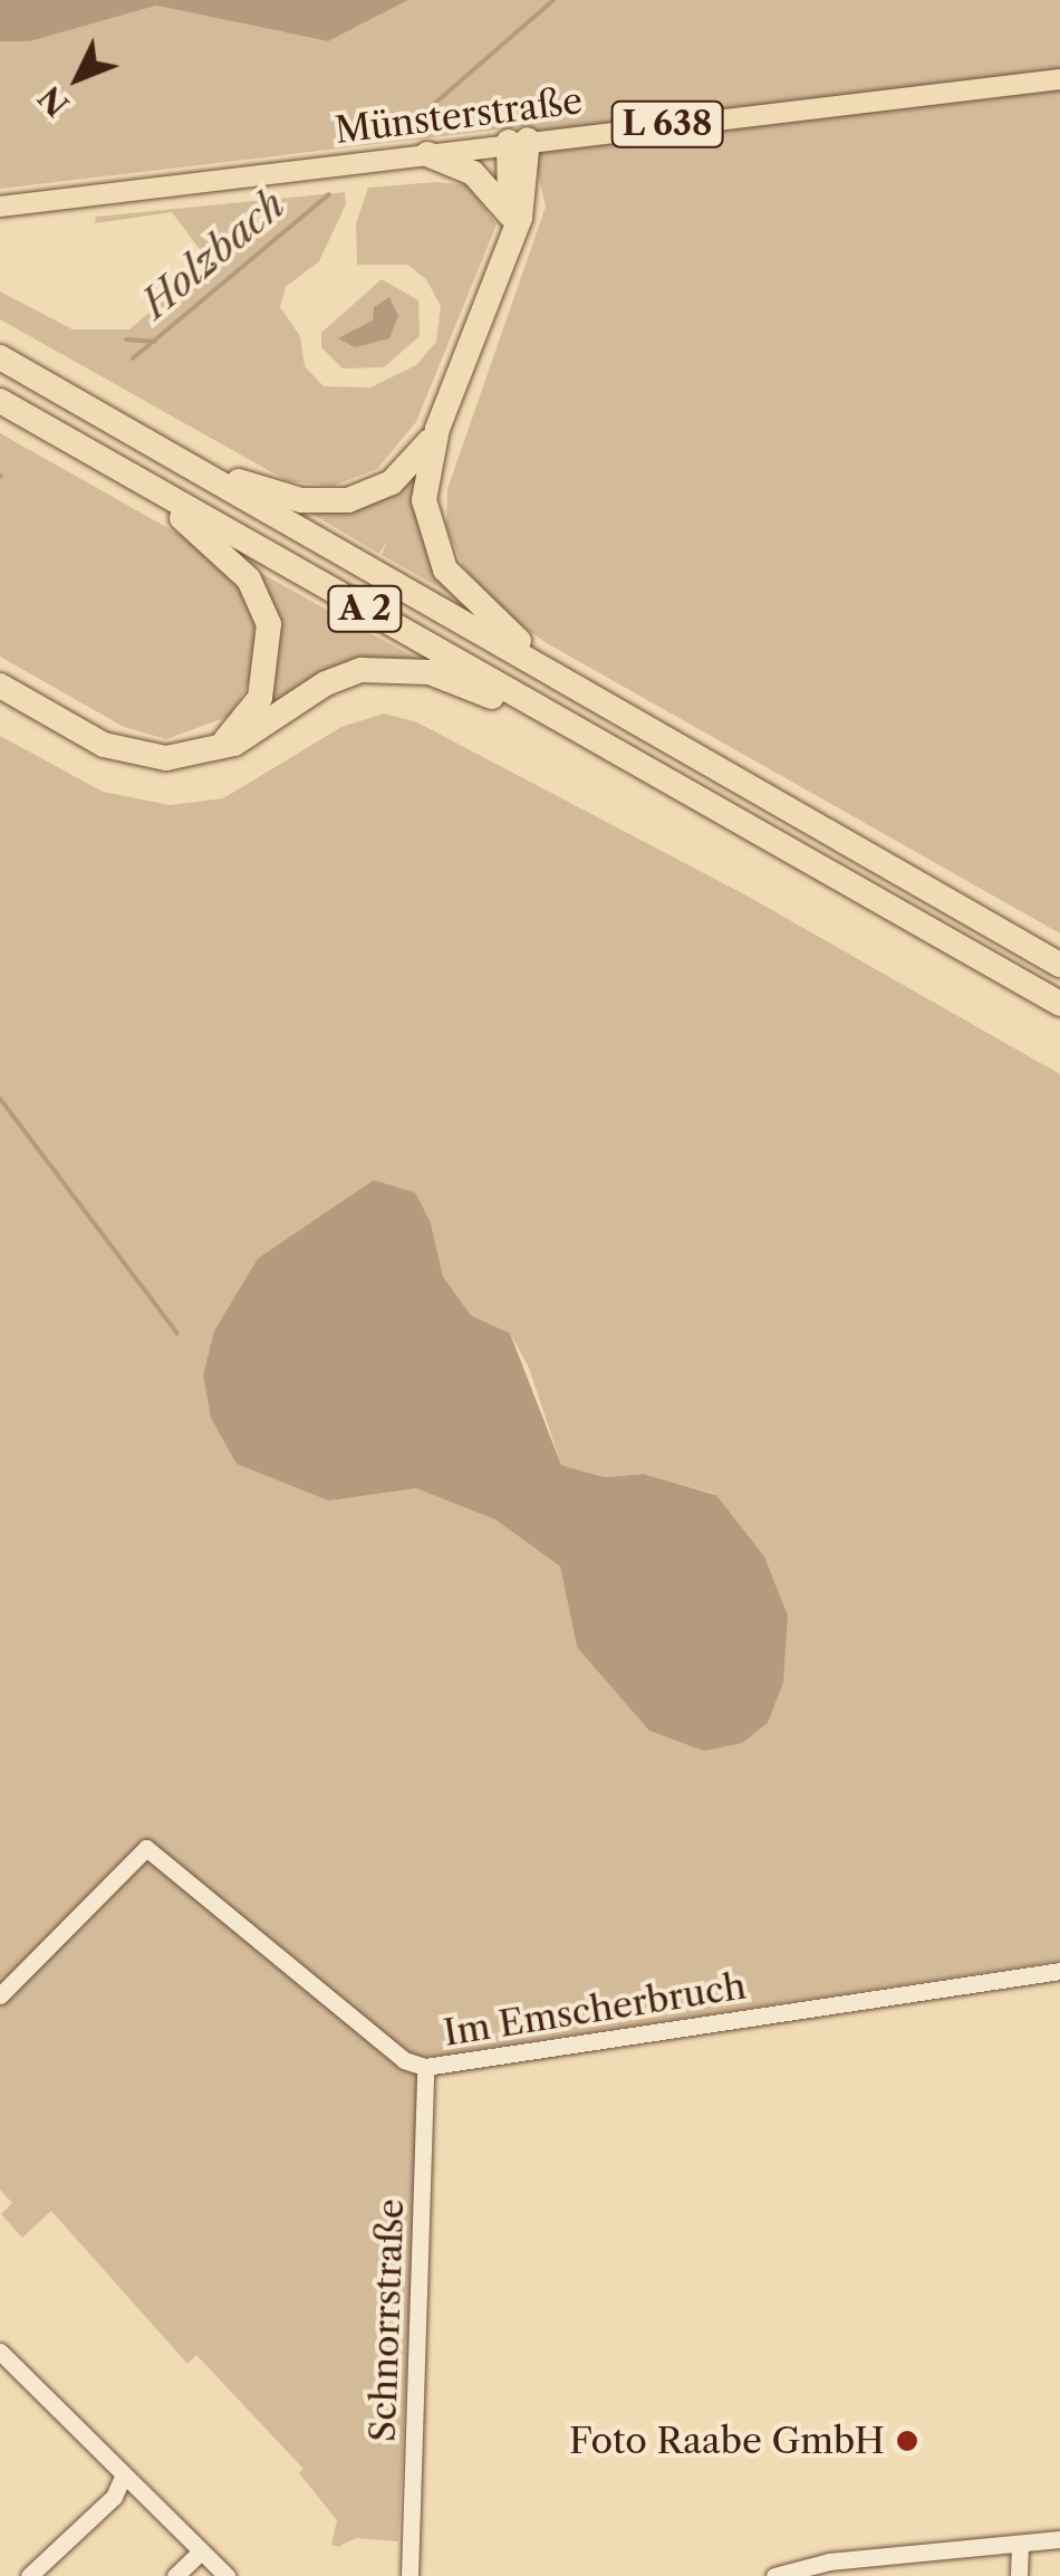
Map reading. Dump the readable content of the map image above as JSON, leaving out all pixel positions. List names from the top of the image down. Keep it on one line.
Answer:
{"streets":{"highway":["A 2"],"main road":["Münsterstraße","L 638"],"street":["Im Emscherbruch","Schnorrstraße"]},"crossings":[["Im Emscherbruch","Schnorrstraße"]],"water":["Holzbach"],"places":["Foto Raabe GmbH"],"north":"bottom left"}
